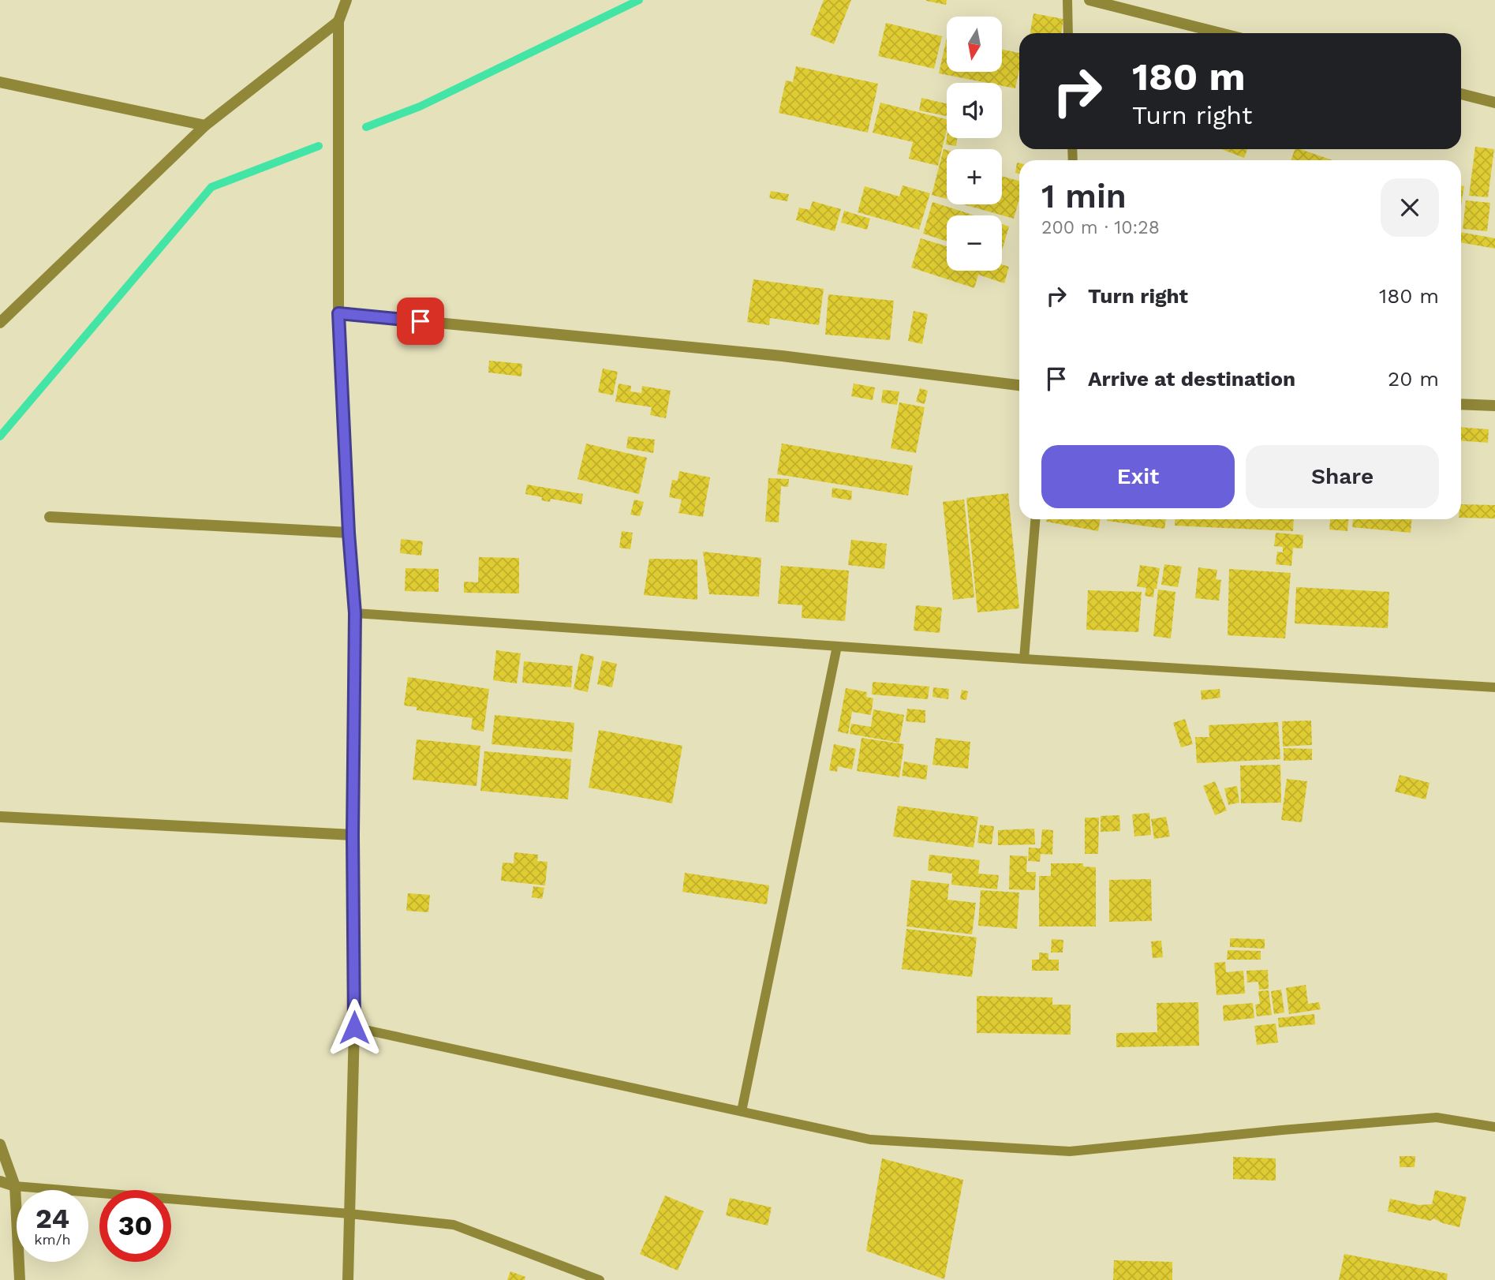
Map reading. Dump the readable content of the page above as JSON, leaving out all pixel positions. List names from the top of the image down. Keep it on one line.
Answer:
{"north":"bottom","page":{"map_buttons":["+","−"],"turn":["180 m","Turn right"],"heading":["1 min","200 m · 10:28"],"list":[{"name":"Turn right","value":"180 m"},{"name":"Arrive at destination","value":"20 m"}],"buttons":["Exit","Share"],"speed":"24 km/h","limit":"30"}}
